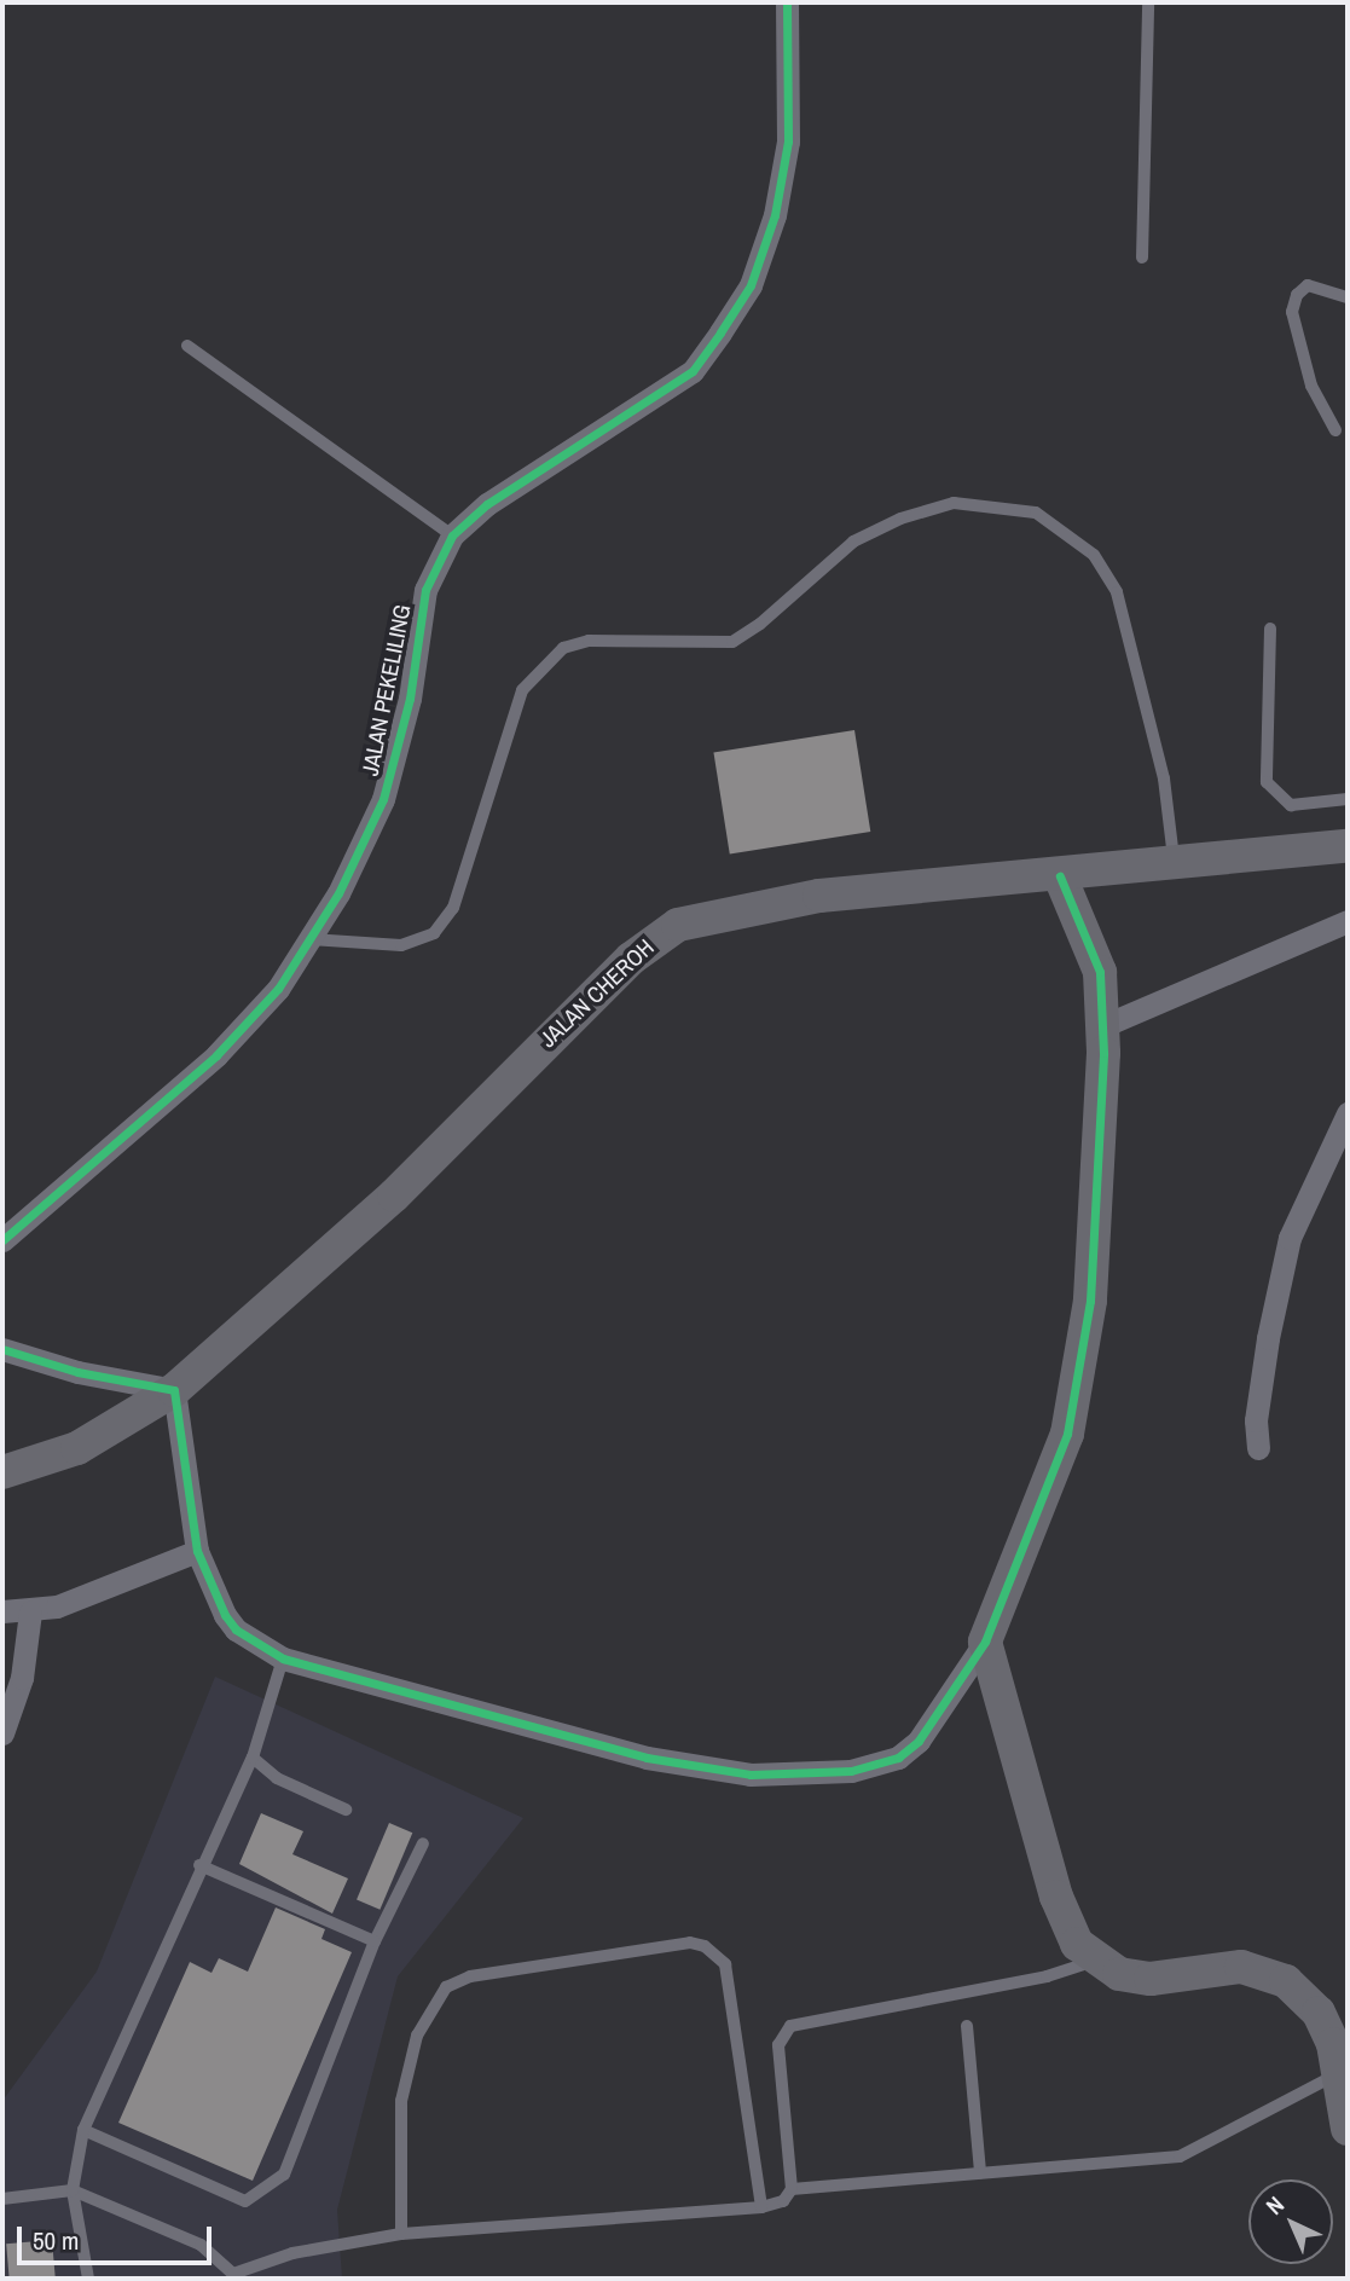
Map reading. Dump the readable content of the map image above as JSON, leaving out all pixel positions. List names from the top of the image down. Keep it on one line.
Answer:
{"streets":{"main road":["JALAN CHEROH"],"street":["JALAN PEKELILING"]},"scale_bar":"50 m","north":"top left"}
